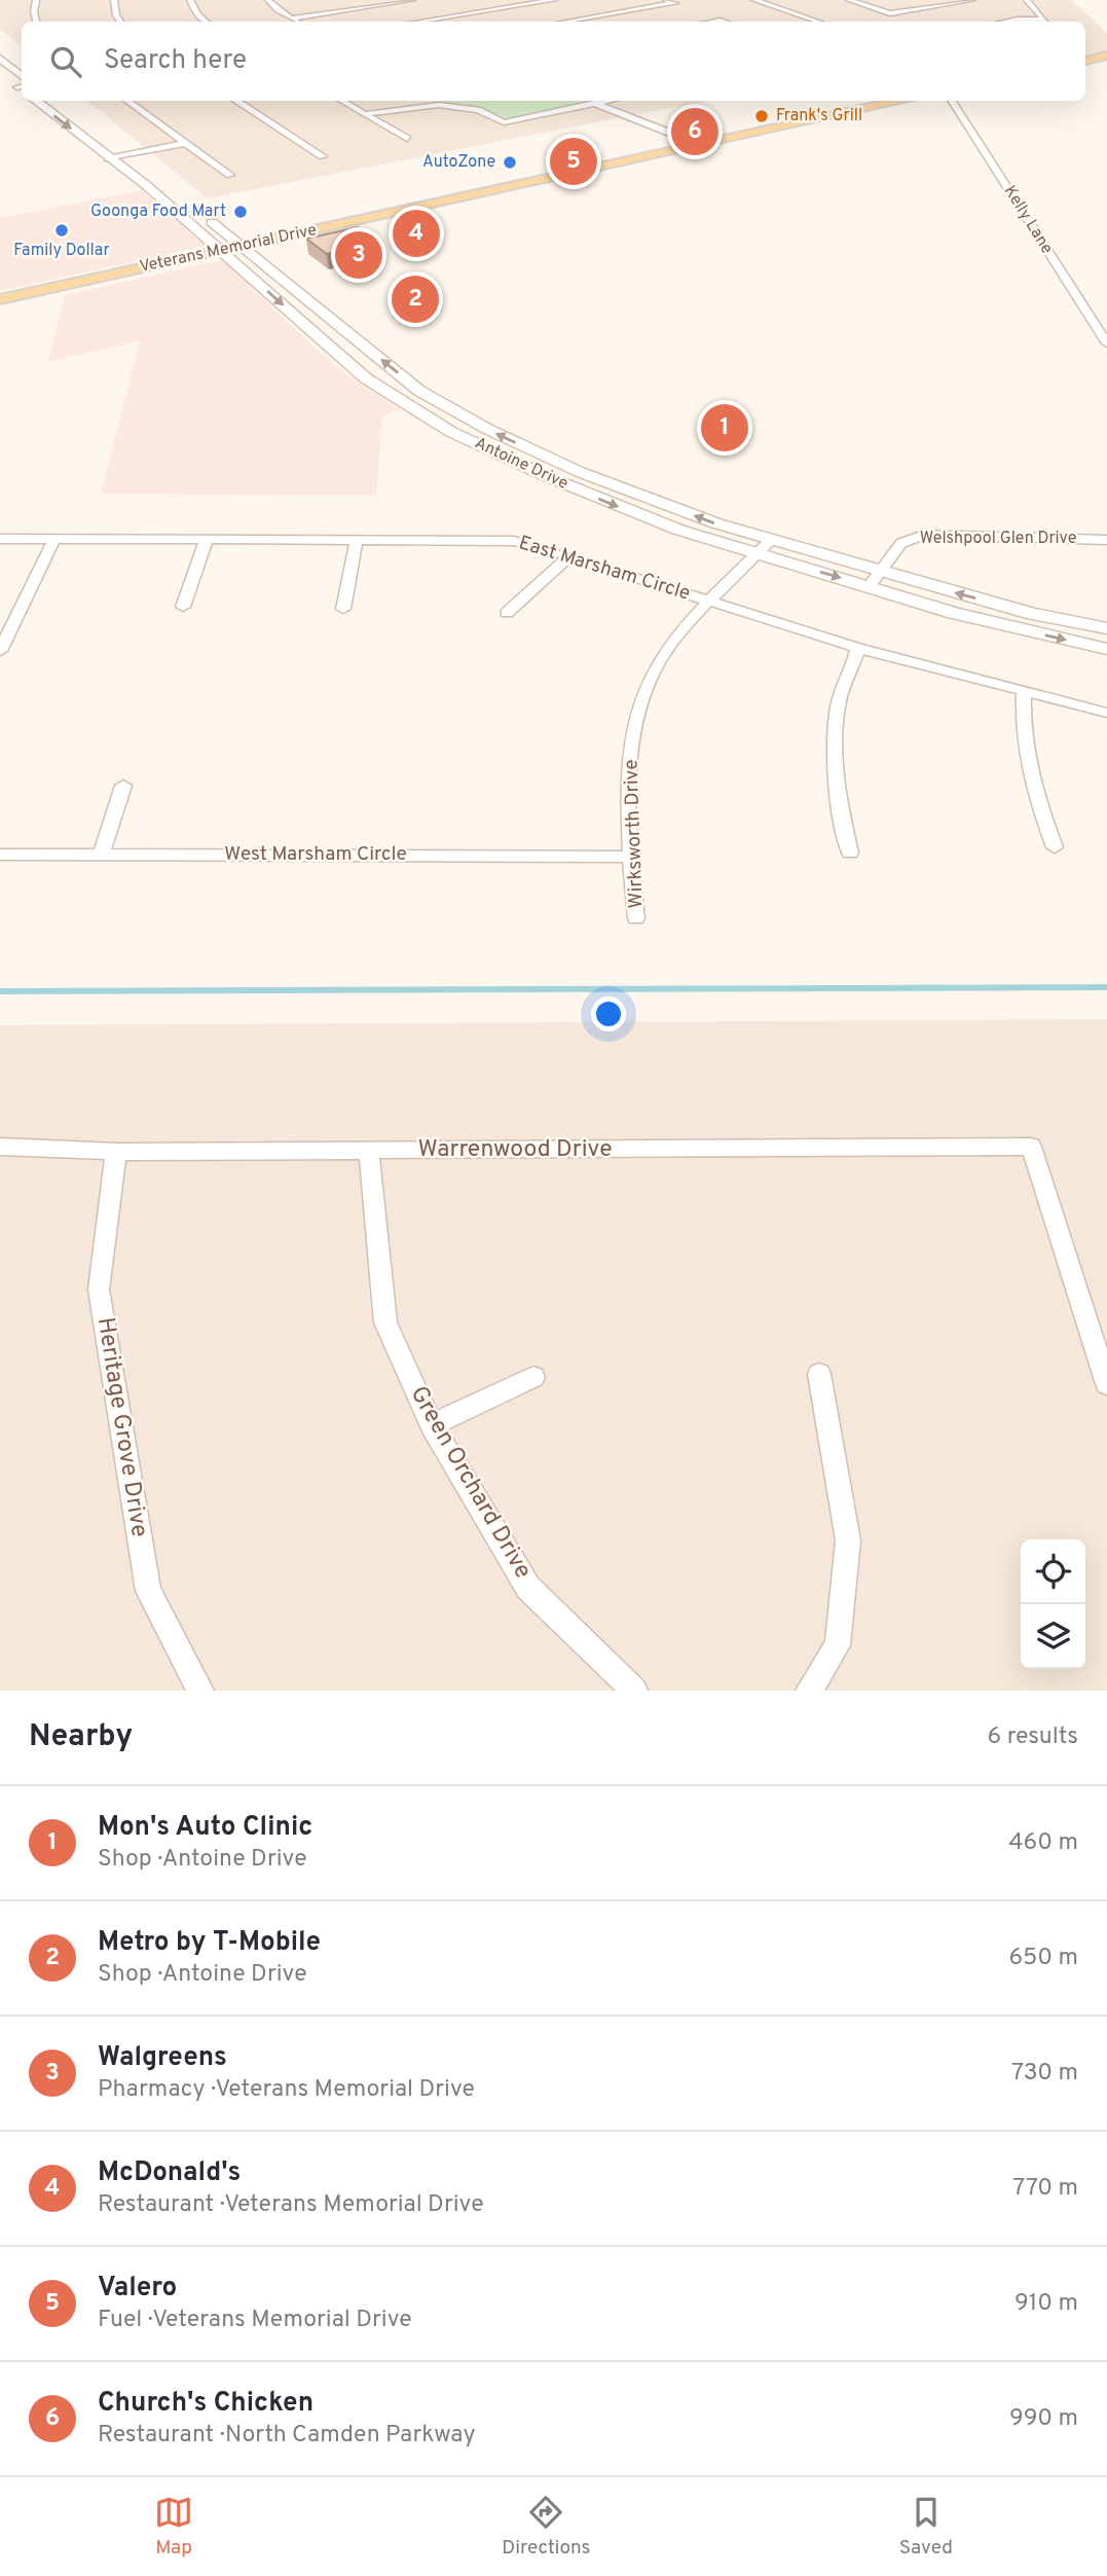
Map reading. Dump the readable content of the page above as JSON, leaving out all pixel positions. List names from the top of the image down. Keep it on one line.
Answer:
{"streets":{"main road":["Veterans Memorial Drive","Antoine Drive"],"street":["Kelly Lane","Welshpool Glen Drive","East Marsham Circle","Wirksworth Drive","West Marsham Circle","Warrenwood Drive","Heritage Grove Drive","Green Orchard Drive"]},"crossings":[["Veterans Memorial Drive","Antoine Drive"],["Antoine Drive","Welshpool Glen Drive"],["Antoine Drive","Wirksworth Drive"],["East Marsham Circle","Wirksworth Drive"],["Wirksworth Drive","West Marsham Circle"],["Warrenwood Drive","Heritage Grove Drive"],["Warrenwood Drive","Green Orchard Drive"]],"places":["Frank's Grill","AutoZone","Goonga Food Mart","Family Dollar"],"page":{"search":"Search here","pins":["6","5","4","3","2","1"],"heading":["Nearby","6 results"],"list":[{"mark":"1","name":"Mon's Auto Clinic","note":"Shop · Antoine Drive","value":"460 m"},{"mark":"2","name":"Metro by T-Mobile","note":"Shop · Antoine Drive","value":"650 m"},{"mark":"3","name":"Walgreens","note":"Pharmacy · Veterans Memorial Drive","value":"730 m"},{"mark":"4","name":"McDonald's","note":"Restaurant · Veterans Memorial Drive","value":"770 m"},{"mark":"5","name":"Valero","note":"Fuel · Veterans Memorial Drive","value":"910 m"},{"mark":"6","name":"Church's Chicken","note":"Restaurant · North Camden Parkway","value":"990 m"}],"nav":["Map","Directions","Saved"]}}
